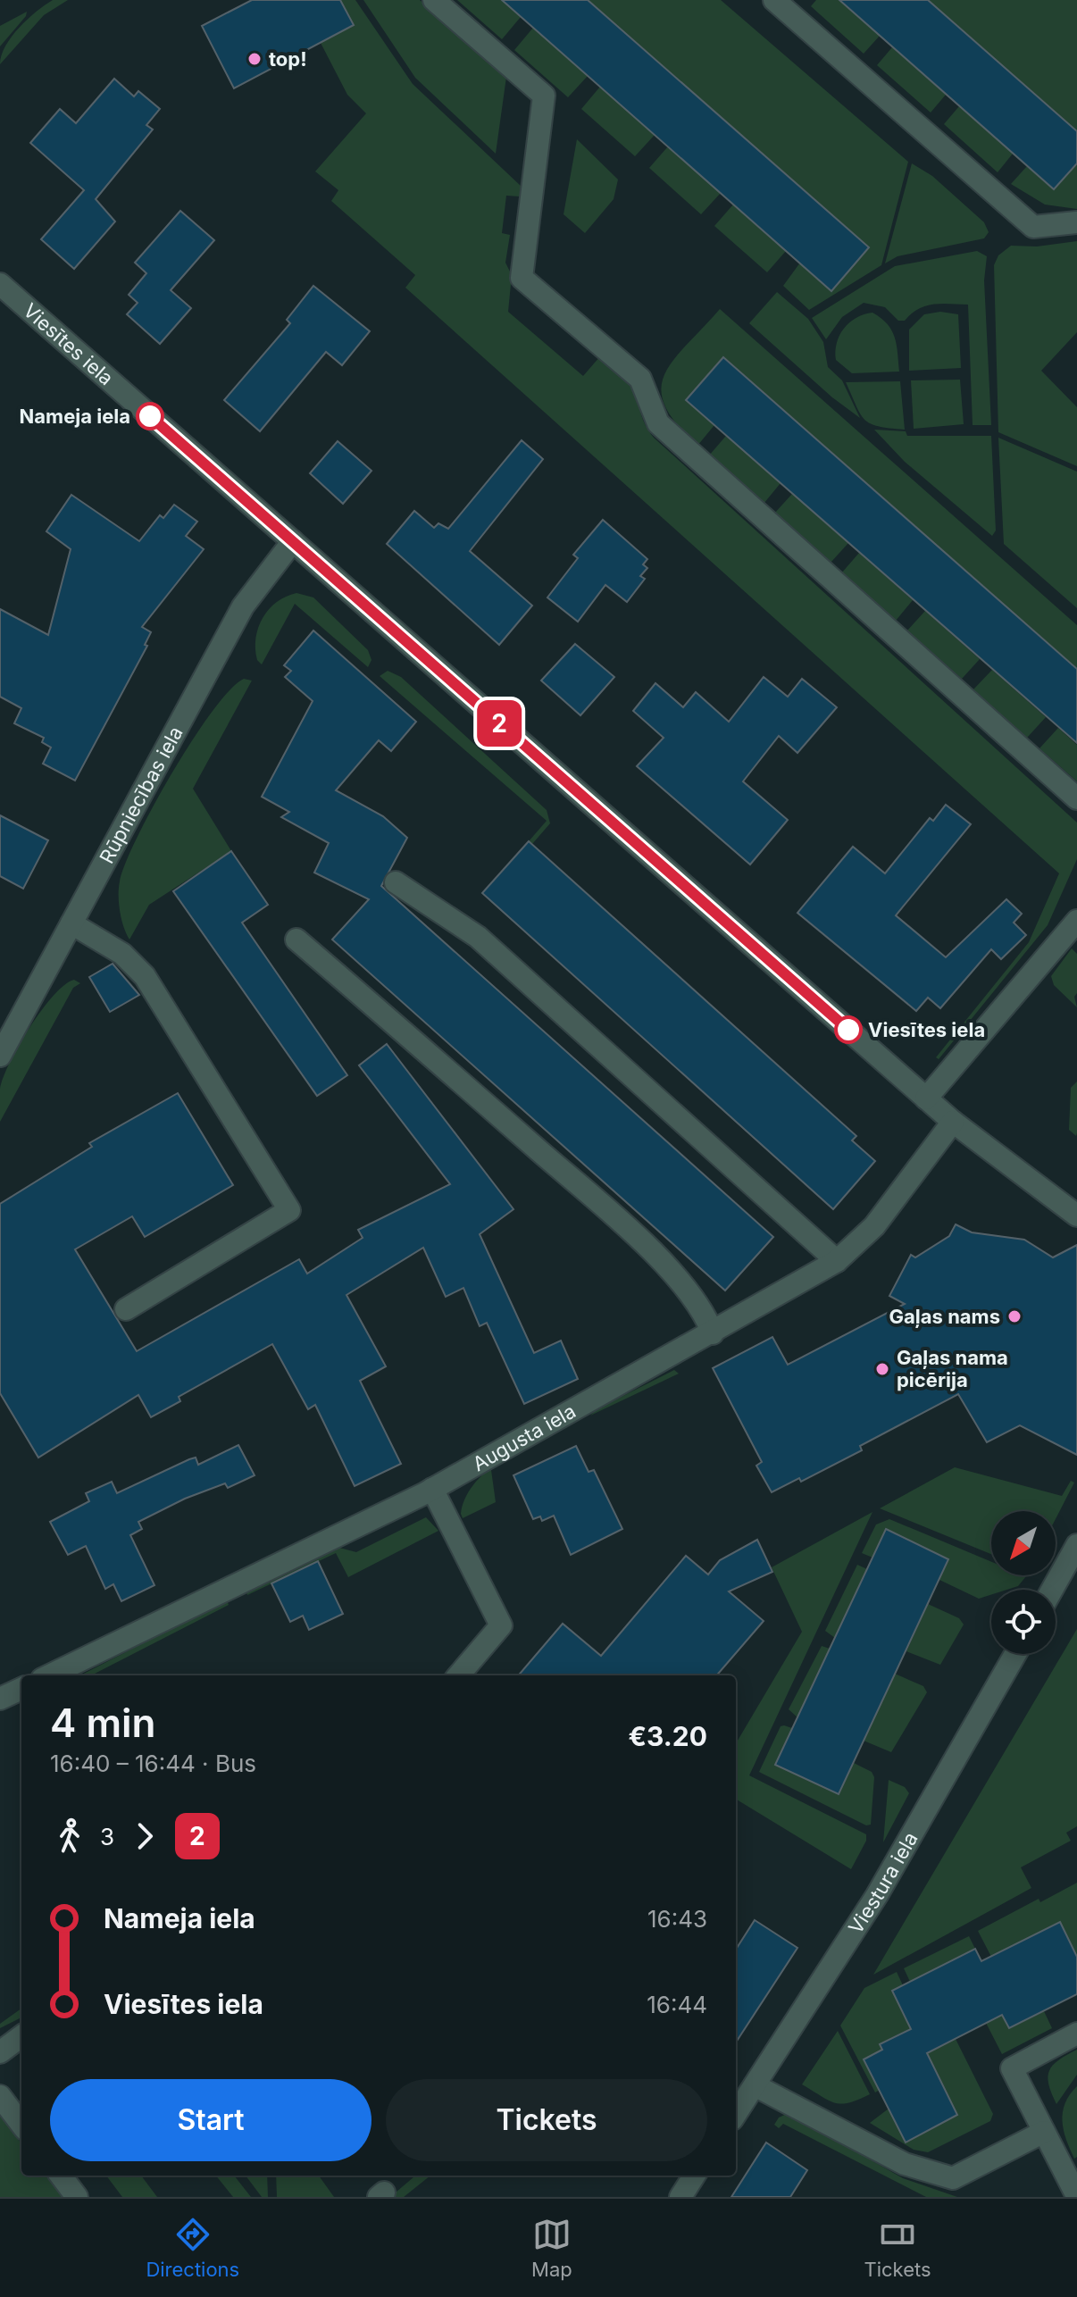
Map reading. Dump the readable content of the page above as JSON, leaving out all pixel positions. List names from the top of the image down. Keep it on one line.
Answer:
{"streets":{"street":["Viesītes iela","Rūpniecības iela","Augusta iela","Viestura iela"]},"crossings":[["Viesītes iela","Rūpniecības iela"],["Viesītes iela","Augusta iela"]],"places":["top!","Nameja iela","Viesītes iela","Gaļas nams","Gaļas nama picērija"],"lines":["bus line 2"],"north":"bottom left","page":{"on_map":"2","heading":["4 min","16:40 – 16:44 · Bus","€3.20"],"legs":["3","2"],"list":[{"name":"Nameja iela","value":"16:43"},{"name":"Viesītes iela","value":"16:44"}],"buttons":["Start","Tickets"],"tabs":["Directions","Map","Tickets"]}}
